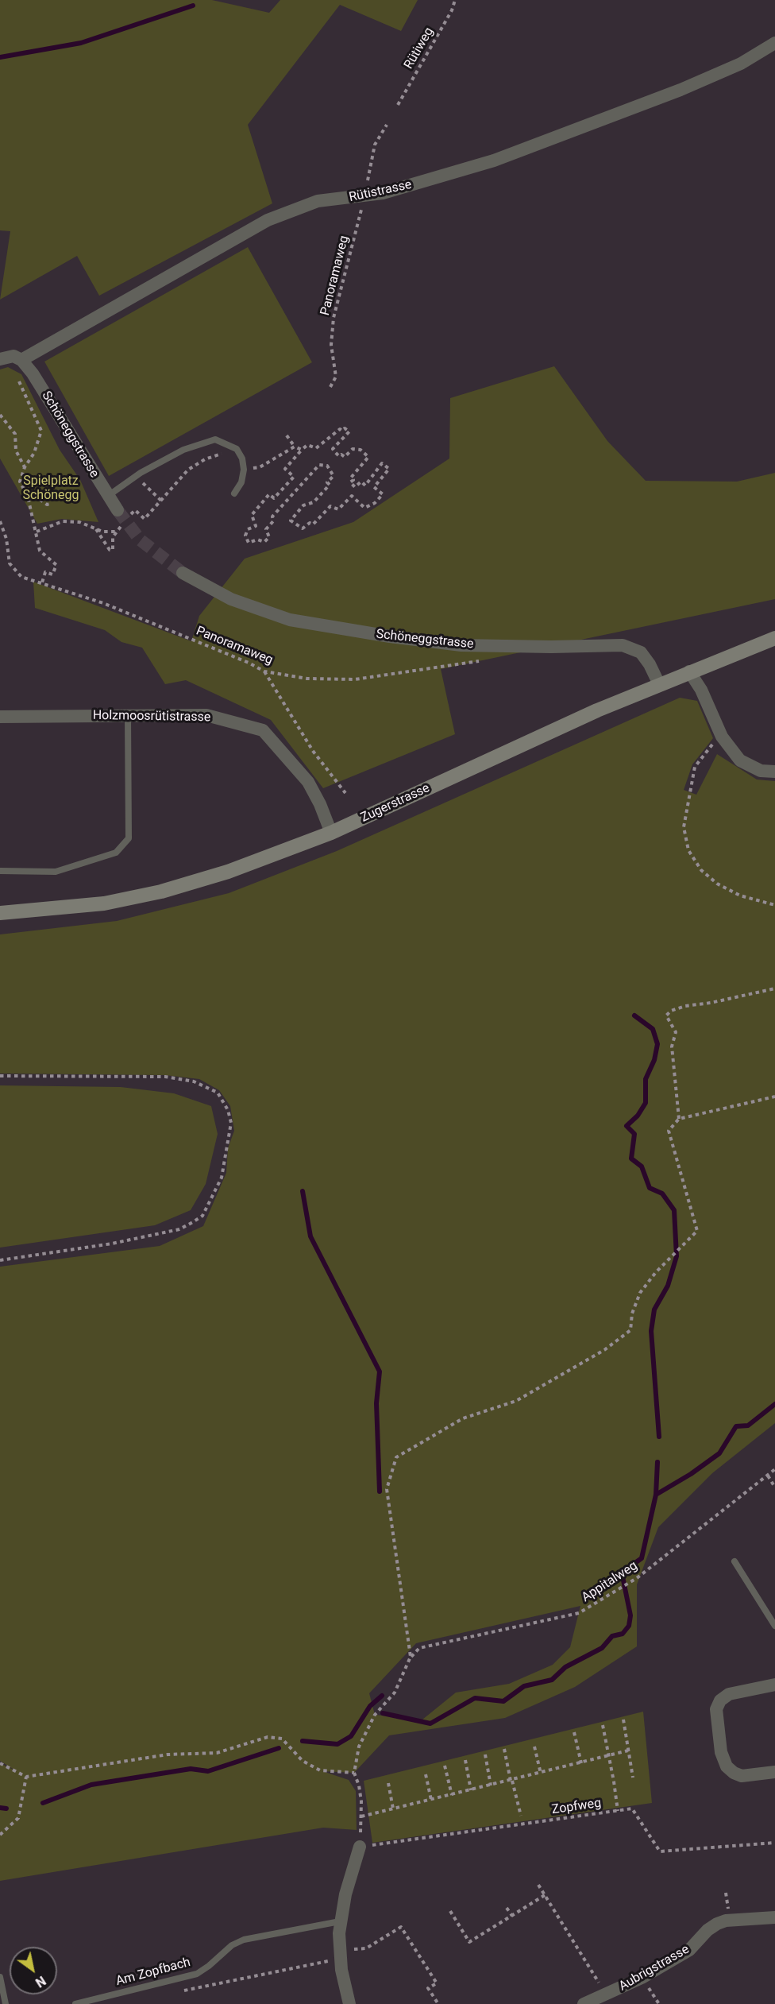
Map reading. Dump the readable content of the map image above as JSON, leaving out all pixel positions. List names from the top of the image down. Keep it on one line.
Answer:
{"streets":{"main road":["Zugerstrasse"],"street":["Rütistrasse","Schöneggstrasse","Holzmoosrütistrasse","Aubrigstrasse"],"lane":["Am Zopfbach"],"path":["Rütiweg","Panoramaweg","Appitalweg","Zopfweg"]},"crossings":[["Rütistrasse","Panoramaweg"],["Rütistrasse","Schöneggstrasse"],["Schöneggstrasse","Zugerstrasse"],["Holzmoosrütistrasse","Zugerstrasse"]],"parks":["Spielplatz Schönegg"],"north":"bottom right"}
